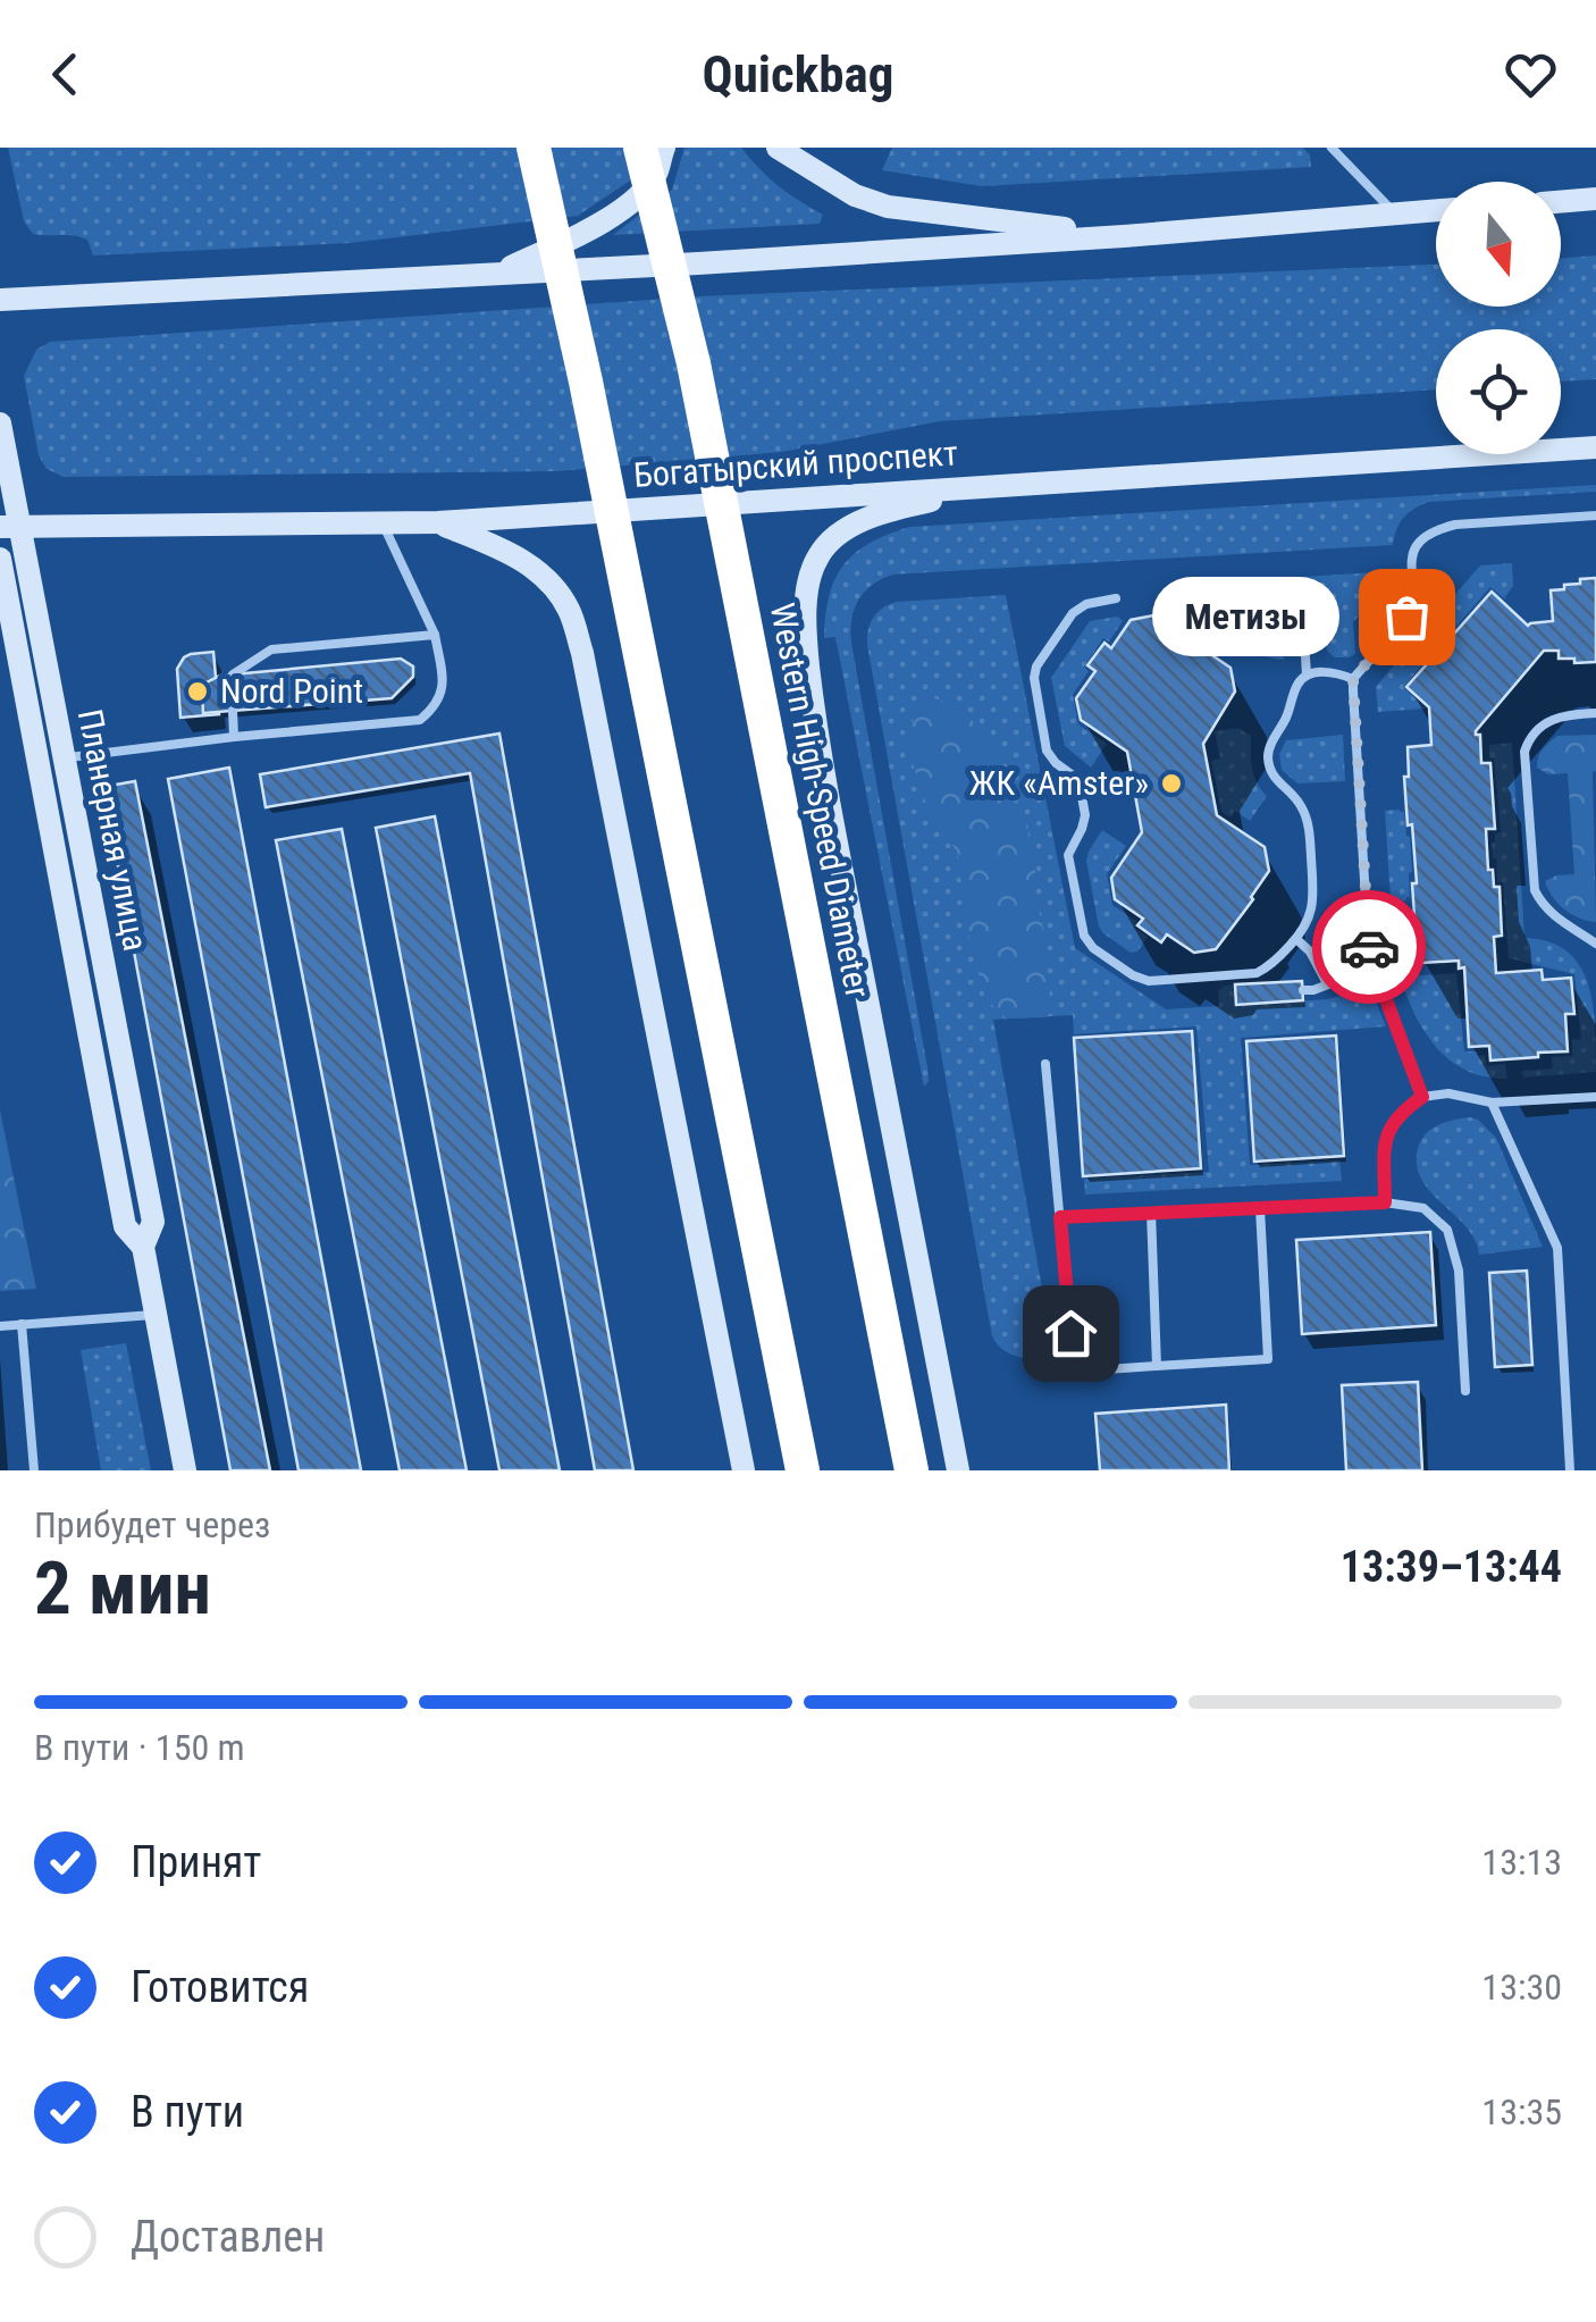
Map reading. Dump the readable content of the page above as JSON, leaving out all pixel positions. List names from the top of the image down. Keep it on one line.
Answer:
{"streets":{"highway":["Western High-Speed Diameter"],"main road":["Богатырский проспект","Планерная улица"]},"crossings":[["Богатырский проспект","Планерная улица"]],"places":["Метизы","Nord Point","ЖК «Amster»"],"north":"bottom","page":{"header":"Quickbag","bubble":"Метизы","heading":["2 мин","Прибудет через","13:39–13:44"],"bar":"В пути · 150 m","list":[["Принят","13:13"],["Готовится","13:30"],["В пути","13:35"],"Доставлен"]}}
